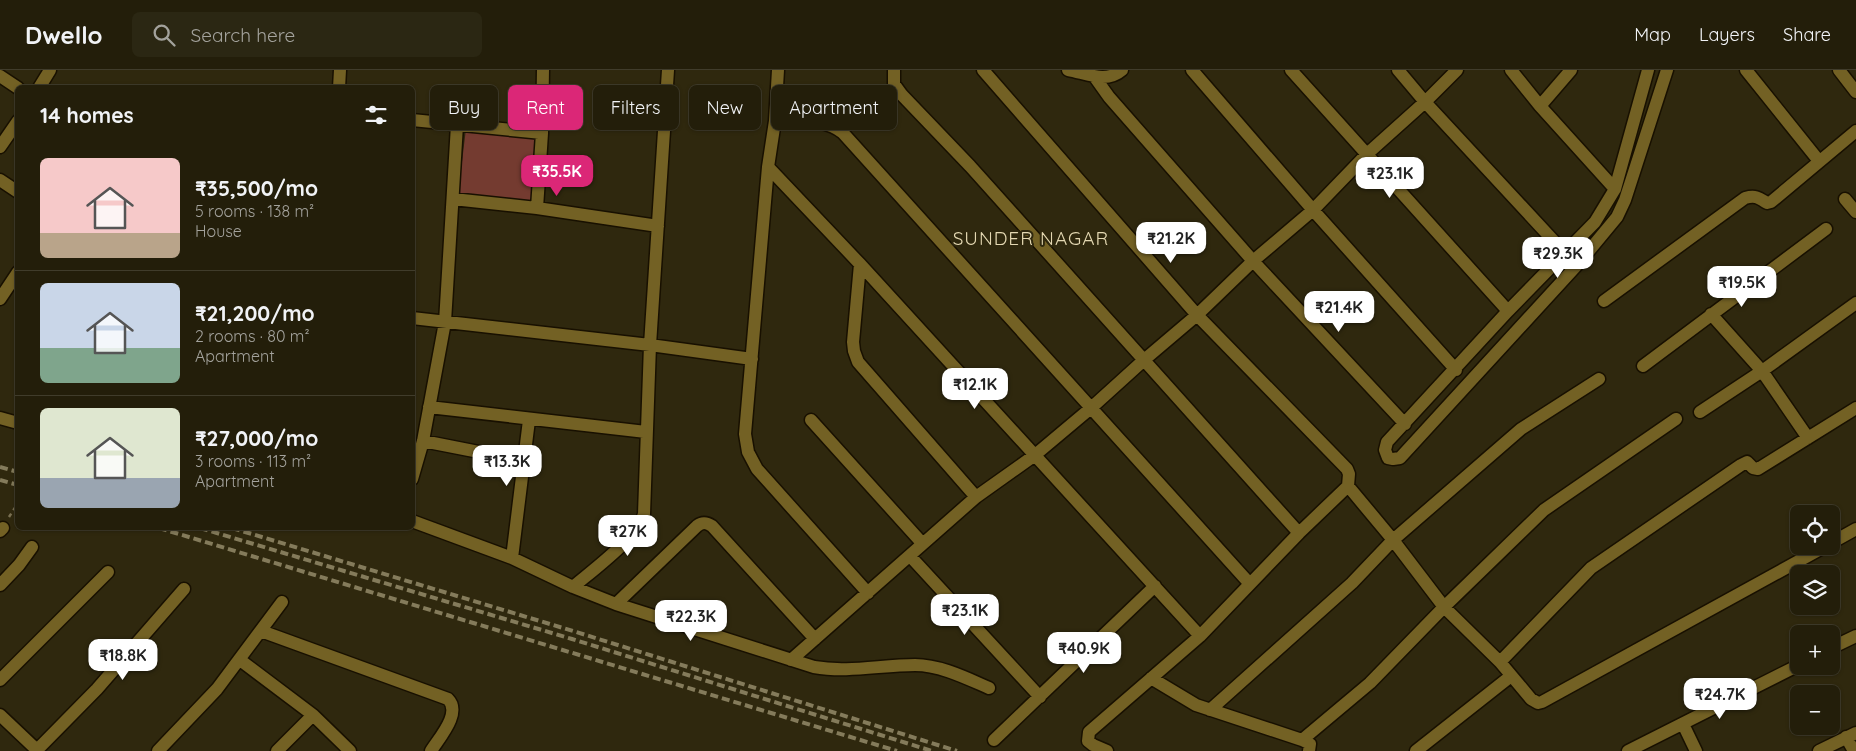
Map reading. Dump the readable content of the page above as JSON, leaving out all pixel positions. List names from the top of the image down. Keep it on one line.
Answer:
{"districts":["SUNDER NAGAR"],"page":{"header":"Dwello","search":"Search here","nav":["Map","Layers","Share"],"chip":["Buy","Rent","Filters","New","Apartment"],"heading":"14 homes","list":[{"name":"₹35,500/mo","note":"5 rooms · 138 m² · House"},{"name":"₹21,200/mo","note":"2 rooms · 80 m² · Apartment"},{"name":"₹27,000/mo","note":"3 rooms · 113 m² · Apartment"}],"price":["₹35.5K","₹23.1K","₹21.2K","₹29.3K","₹19.5K","₹21.4K","₹12.1K","₹13.3K","₹27K","₹23.1K","₹22.3K","₹40.9K","₹18.8K","₹24.7K"],"map_buttons":["+","−"]}}
